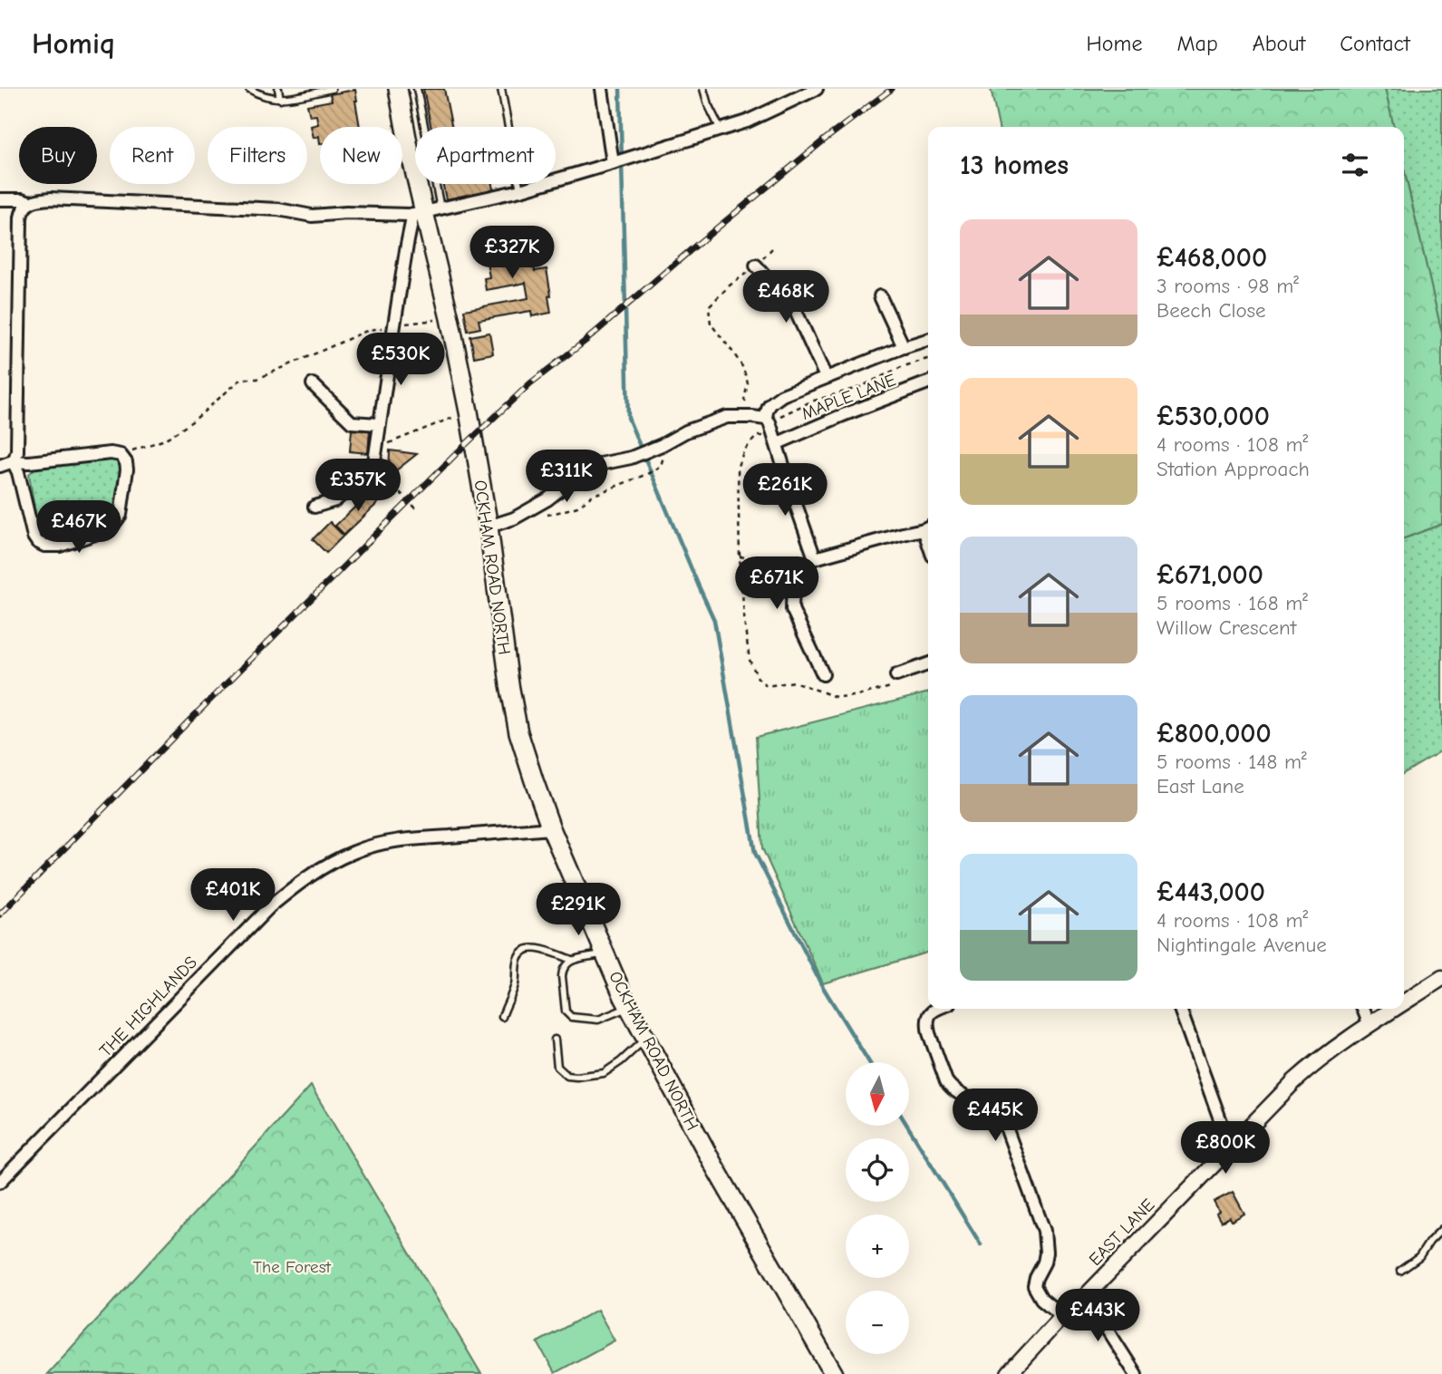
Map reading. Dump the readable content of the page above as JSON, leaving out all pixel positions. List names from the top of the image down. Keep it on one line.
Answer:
{"streets":{"main road":["OCKHAM ROAD NORTH"],"street":["MAPLE LANE","THE HIGHLANDS","EAST LANE"]},"crossings":[["OCKHAM ROAD NORTH","THE HIGHLANDS"]],"parks":["The Forest"],"north":"bottom","page":{"header":"Homiq","nav":["Home","Map","About","Contact"],"chip":["Buy","Rent","Filters","New","Apartment"],"heading":"13 homes","list":[{"name":"£468,000","note":"3 rooms · 98 m² · Beech Close"},{"name":"£530,000","note":"4 rooms · 108 m² · Station Approach"},{"name":"£671,000","note":"5 rooms · 168 m² · Willow Crescent"},{"name":"£800,000","note":"5 rooms · 148 m² · East Lane"},{"name":"£443,000","note":"4 rooms · 108 m² · Nightingale Avenue"}],"price":["£327K","£468K","£530K","£311K","£357K","£261K","£467K","£671K","£401K","£291K","£445K","£800K","£443K"],"map_buttons":["+","−"]}}
